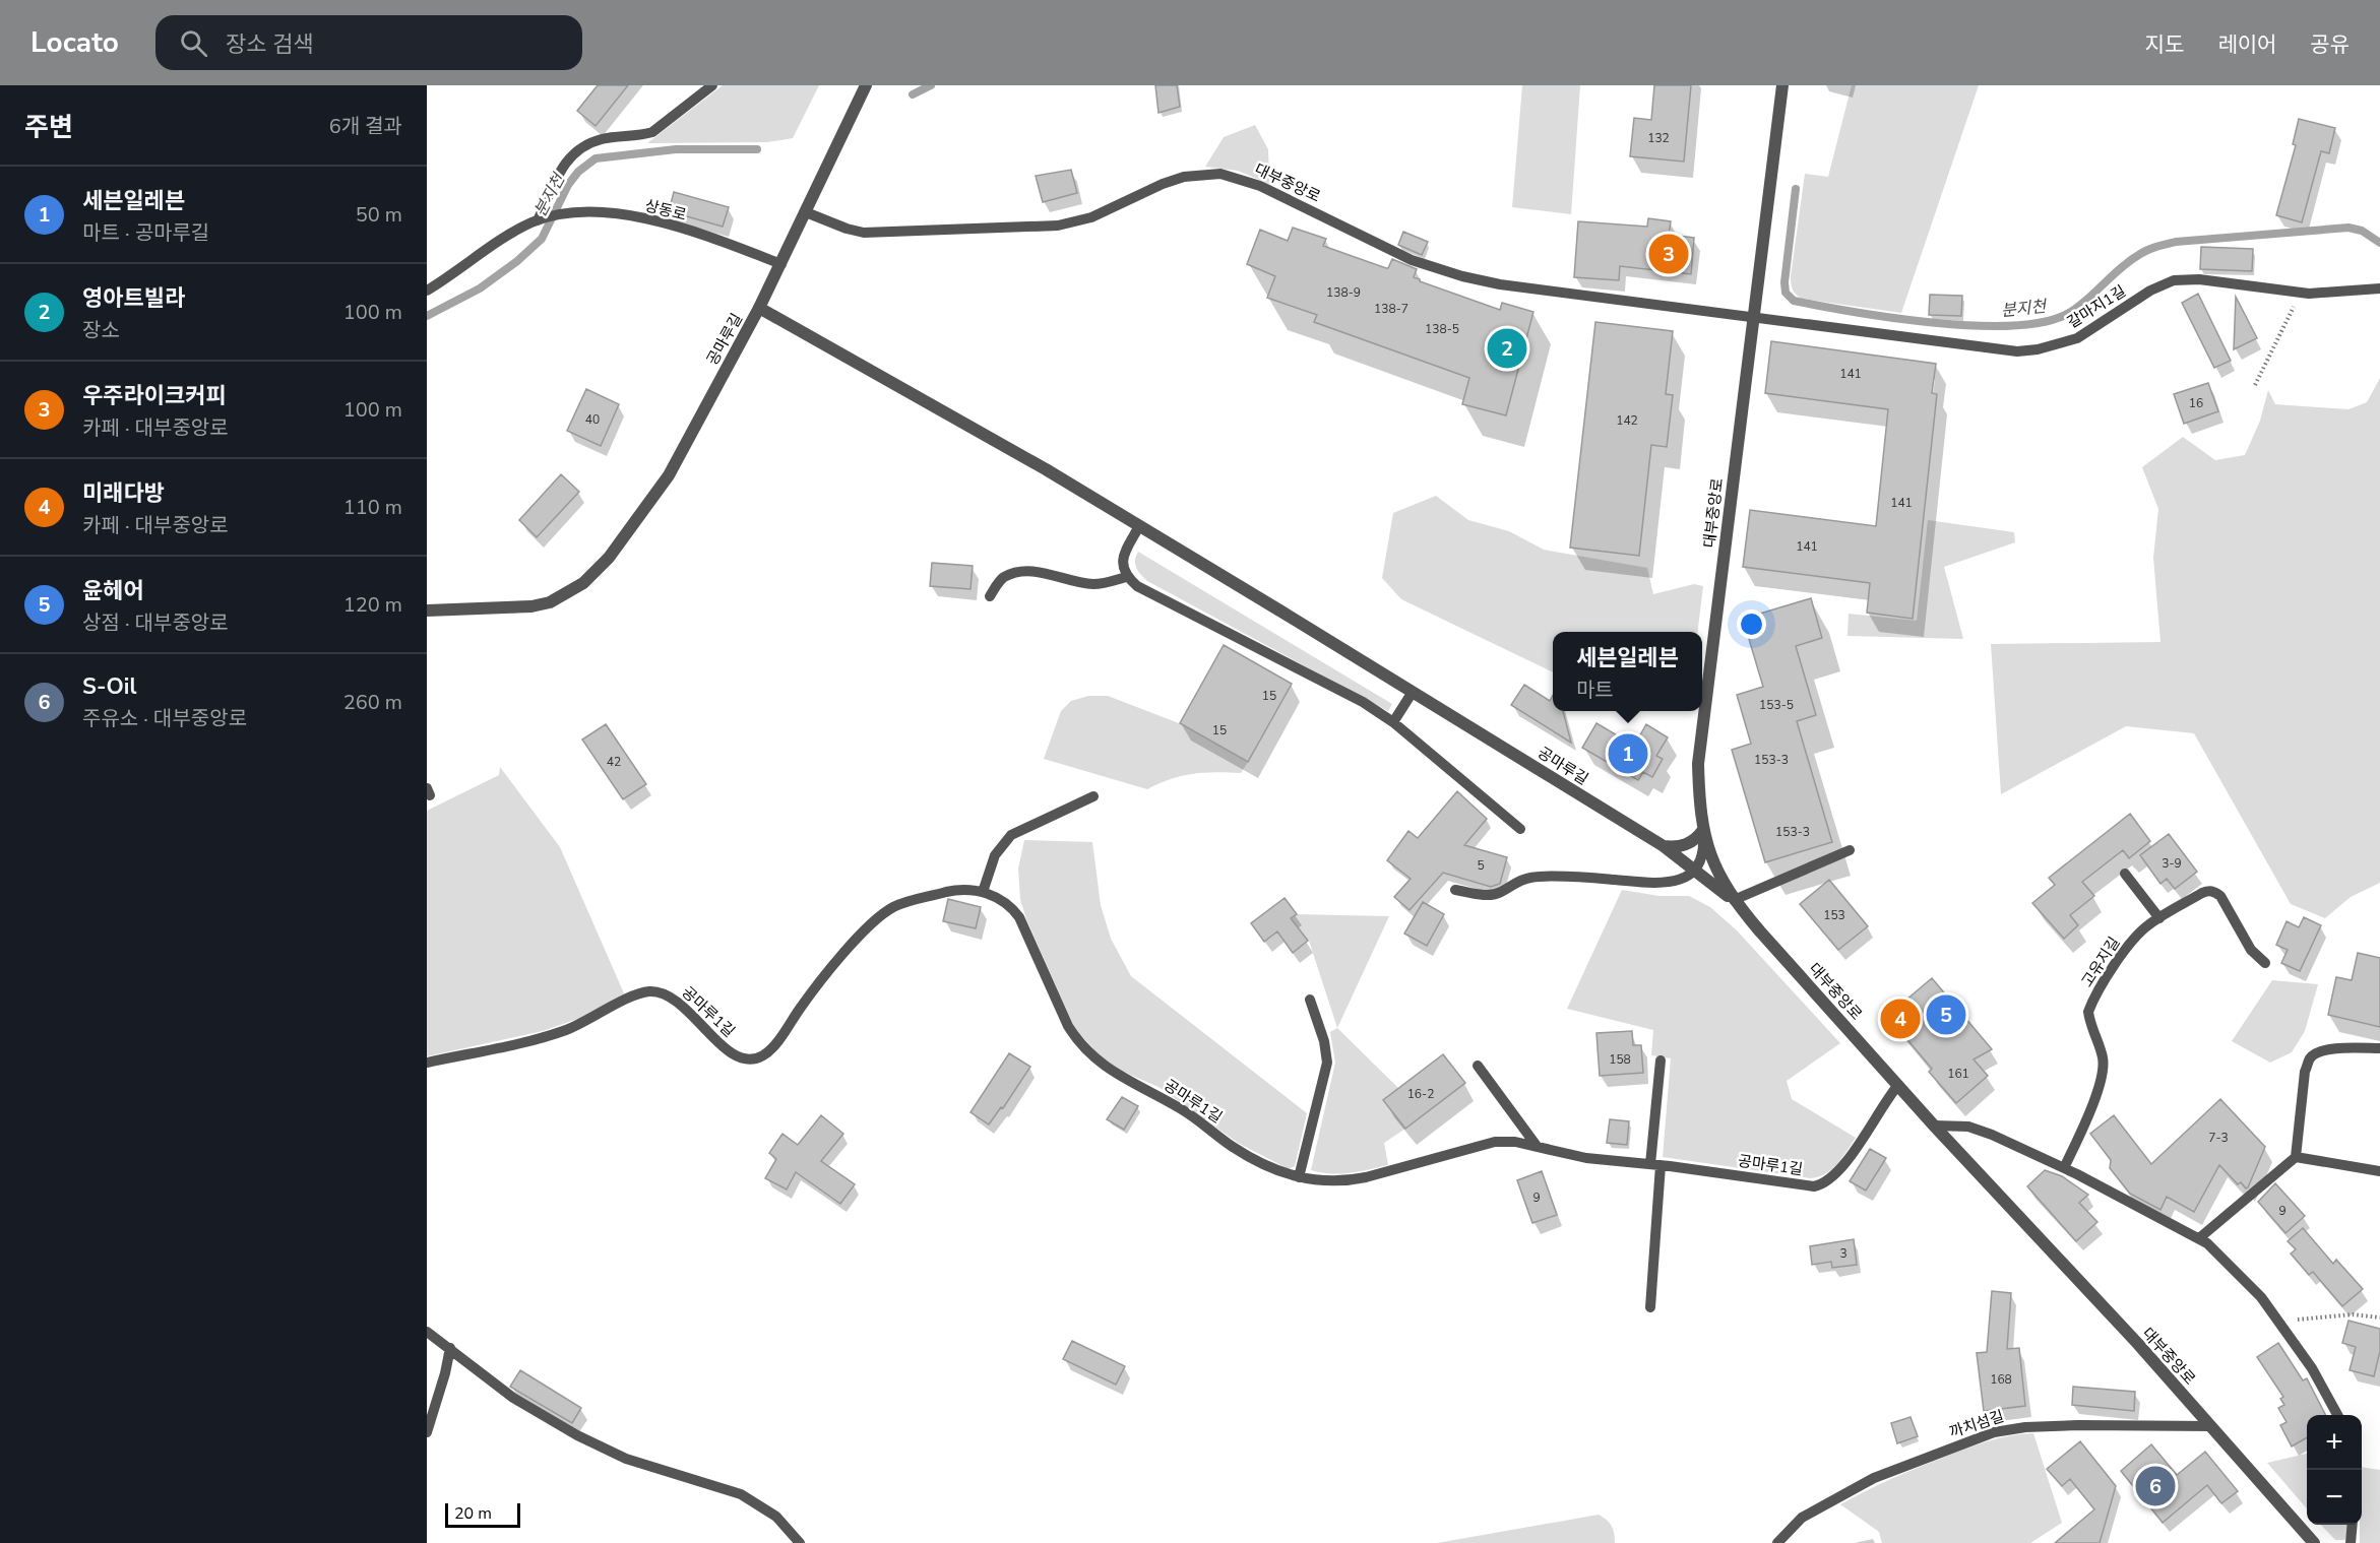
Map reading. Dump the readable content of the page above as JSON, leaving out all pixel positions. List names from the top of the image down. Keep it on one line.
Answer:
{"streets":{"street":["대부중앙로","공마루길"],"lane":["상동로","갈마지1길","고유지길","공마루1길","까치섬길"]},"crossings":[["대부중앙로","갈마지1길"],["대부중앙로","공마루길"],["대부중앙로","공마루1길"],["대부중앙로","까치섬길"]],"water":["분지천"],"house_numbers":["132","138-9","138-7","138-5","141","16","40","142","141","141","15","153-5","15","153-3","42","153-3","3-9","5","153","158","161","16-2","7-3","9","9","3","168"],"scale_bar":"20 m","page":{"header":"Locato","search":"장소 검색","nav":["지도","레이어","공유"],"heading":["주변","6개 결과"],"list":[{"mark":"1","name":"세븐일레븐","note":"마트 · 공마루길","value":"50 m"},{"mark":"2","name":"영아트빌라","note":"장소","value":"100 m"},{"mark":"3","name":"우주라이크커피","note":"카페 · 대부중앙로","value":"100 m"},{"mark":"4","name":"미래다방","note":"카페 · 대부중앙로","value":"110 m"},{"mark":"5","name":"윤헤어","note":"상점 · 대부중앙로","value":"120 m"},{"mark":"6","name":"S-Oil","note":"주유소 · 대부중앙로","value":"260 m"}],"pins":["3","2","1","5","4","6"],"popup":["세븐일레븐","마트"],"map_buttons":["+","−"],"scale":"20 m"}}
